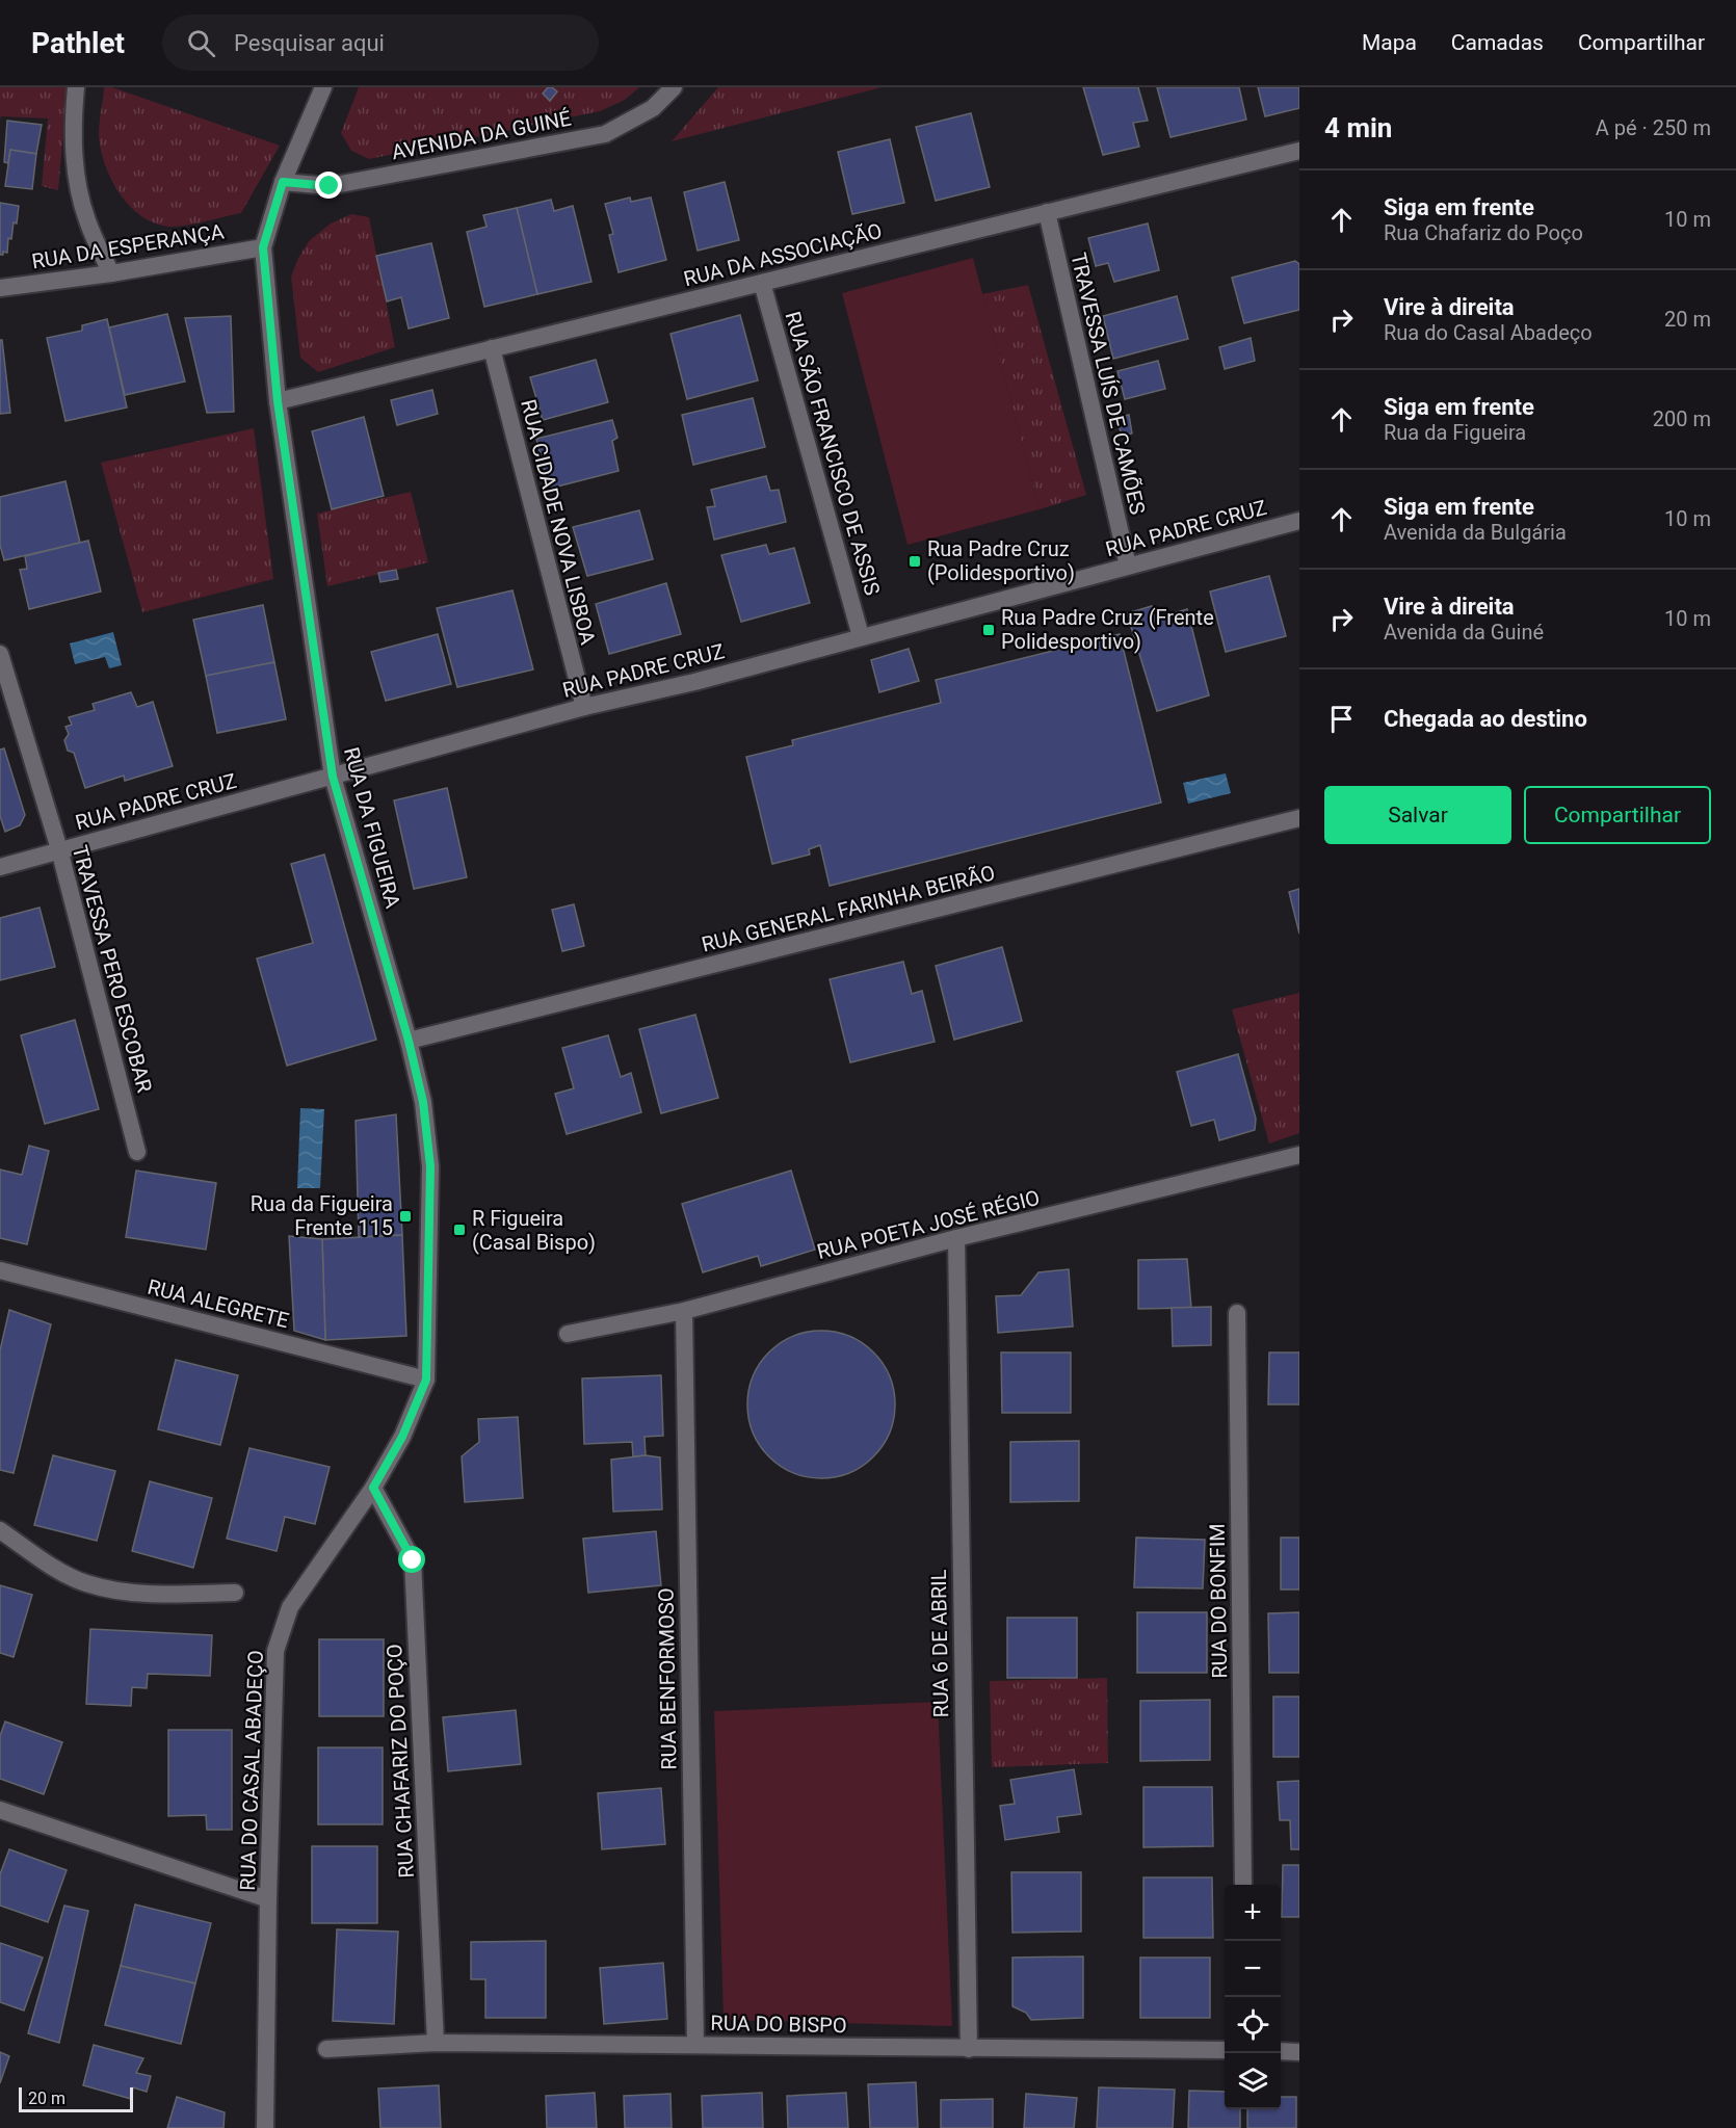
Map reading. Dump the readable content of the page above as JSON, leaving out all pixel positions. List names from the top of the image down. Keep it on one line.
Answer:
{"streets":{"street":["AVENIDA DA GUINÉ","RUA DA ESPERANÇA","RUA DA ASSOCIAÇÃO","TRAVESSA LUÍS DE CAMÕES","RUA SÃO FRANCISCO DE ASSIS","RUA CIDADE NOVA LISBOA","RUA PADRE CRUZ","RUA DA FIGUEIRA","RUA GENERAL FARINHA BEIRÃO","TRAVESSA PERO ESCOBAR","RUA POETA JOSÉ RÉGIO","RUA ALEGRETE","RUA DO BONFIM","RUA 6 DE ABRIL","RUA BENFORMOSO","RUA CHAFARIZ DO POÇO","RUA DO CASAL ABADEÇO","RUA DO BISPO"]},"crossings":[["RUA DA ESPERANÇA","RUA DA FIGUEIRA"],["RUA DA ASSOCIAÇÃO","TRAVESSA LUÍS DE CAMÕES"],["RUA DA ASSOCIAÇÃO","RUA SÃO FRANCISCO DE ASSIS"],["RUA DA ASSOCIAÇÃO","RUA CIDADE NOVA LISBOA"],["RUA DA ASSOCIAÇÃO","RUA DA FIGUEIRA"],["TRAVESSA LUÍS DE CAMÕES","RUA PADRE CRUZ"],["RUA SÃO FRANCISCO DE ASSIS","RUA PADRE CRUZ"],["RUA CIDADE NOVA LISBOA","RUA PADRE CRUZ"],["RUA PADRE CRUZ","RUA DA FIGUEIRA"],["RUA PADRE CRUZ","TRAVESSA PERO ESCOBAR"],["RUA DA FIGUEIRA","RUA GENERAL FARINHA BEIRÃO"],["RUA DA FIGUEIRA","RUA ALEGRETE"],["RUA DA FIGUEIRA","RUA DO CASAL ABADEÇO"],["RUA POETA JOSÉ RÉGIO","RUA 6 DE ABRIL"],["RUA POETA JOSÉ RÉGIO","RUA BENFORMOSO"],["RUA ALEGRETE","RUA DO CASAL ABADEÇO"],["RUA 6 DE ABRIL","RUA DO BISPO"],["RUA BENFORMOSO","RUA DO BISPO"],["RUA CHAFARIZ DO POÇO","RUA DO CASAL ABADEÇO"],["RUA CHAFARIZ DO POÇO","RUA DO BISPO"]],"places":{"transit":["Rua Padre Cruz (Polidesportivo)","Rua Padre Cruz (Frente Polidesportivo)","Rua da Figueira Frente 115","R Figueira (Casal Bispo)"]},"scale_bar":"20 m","page":{"header":"Pathlet","search":"Pesquisar aqui","nav":["Mapa","Camadas","Compartilhar"],"heading":["4 min","A pé · 250 m"],"list":[["Siga em frente","Rua Chafariz do Poço","10 m"],["Vire à direita","Rua do Casal Abadeço","20 m"],["Siga em frente","Rua da Figueira","200 m"],["Siga em frente","Avenida da Bulgária","10 m"],["Vire à direita","Avenida da Guiné","10 m"],"Chegada ao destino"],"buttons":["Salvar","Compartilhar"],"map_buttons":["+","−"],"scale":"20 m"}}
